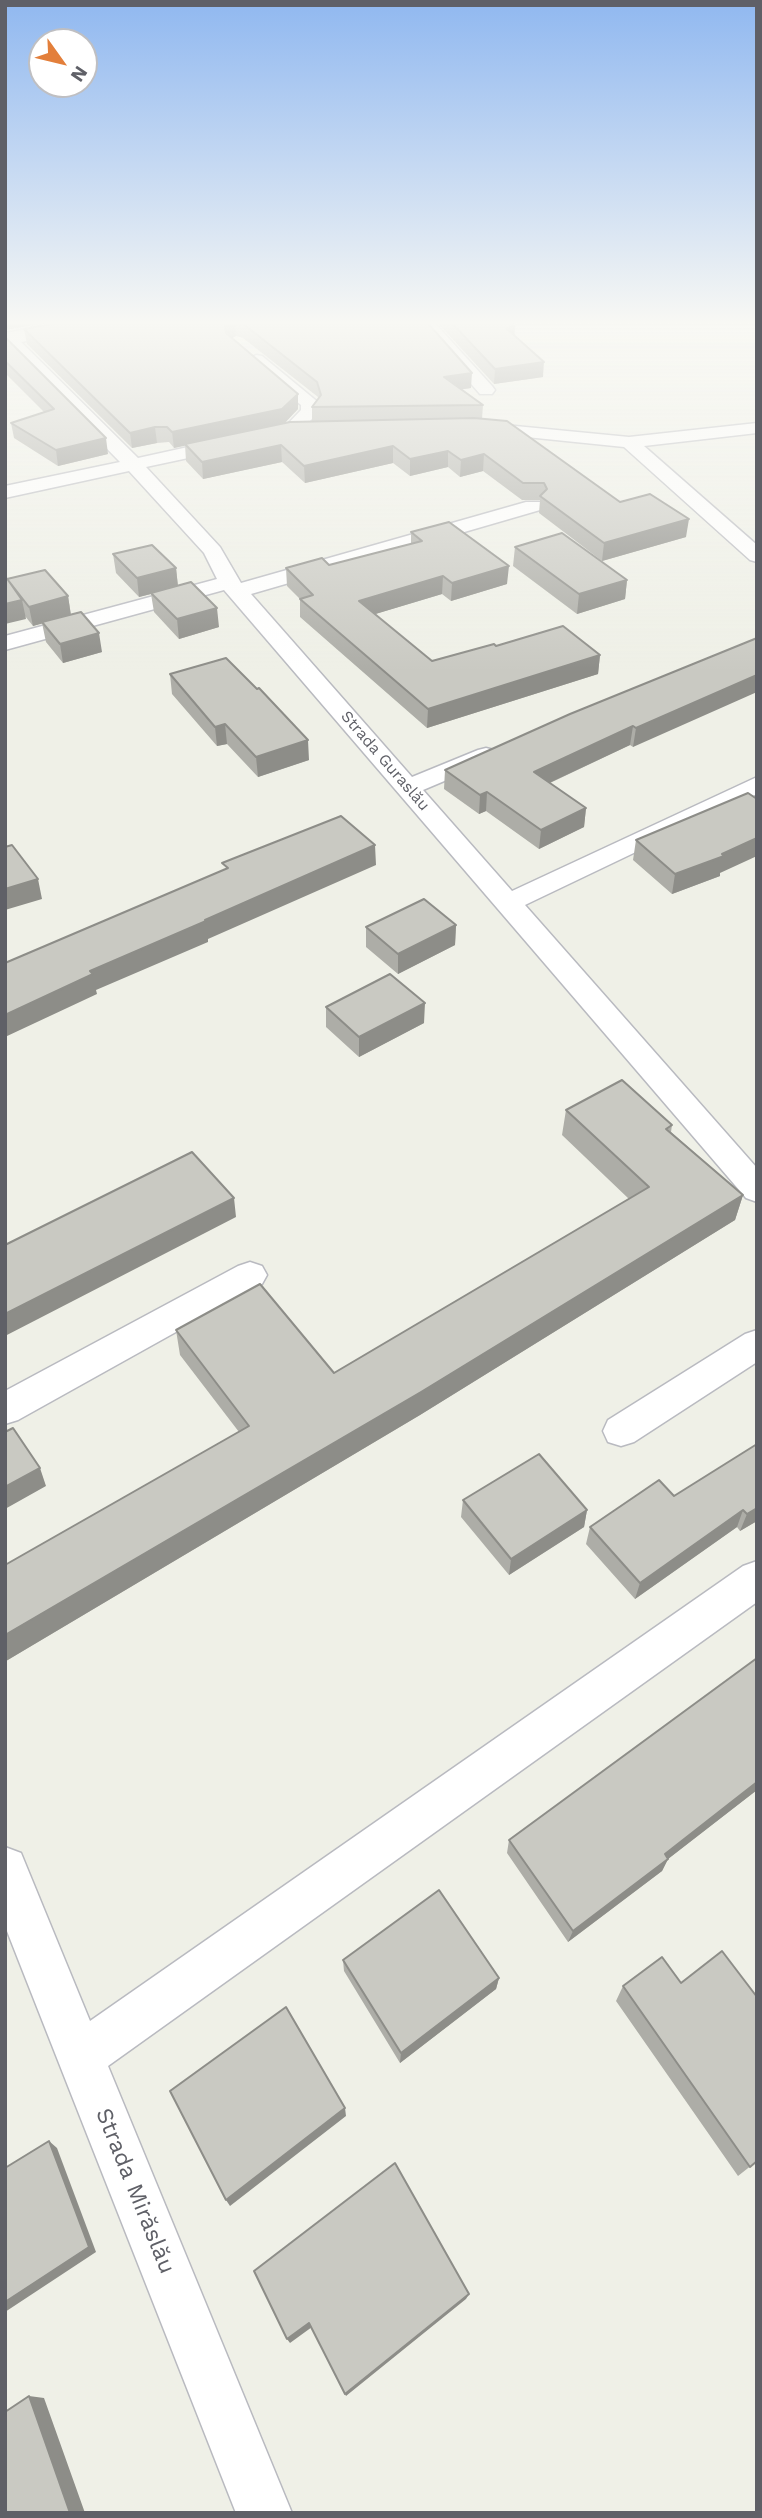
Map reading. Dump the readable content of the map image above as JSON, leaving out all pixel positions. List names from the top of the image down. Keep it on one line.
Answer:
{"streets":{"street":["Strada Guraslău","Strada Mirăslău"]},"north":"bottom right"}
